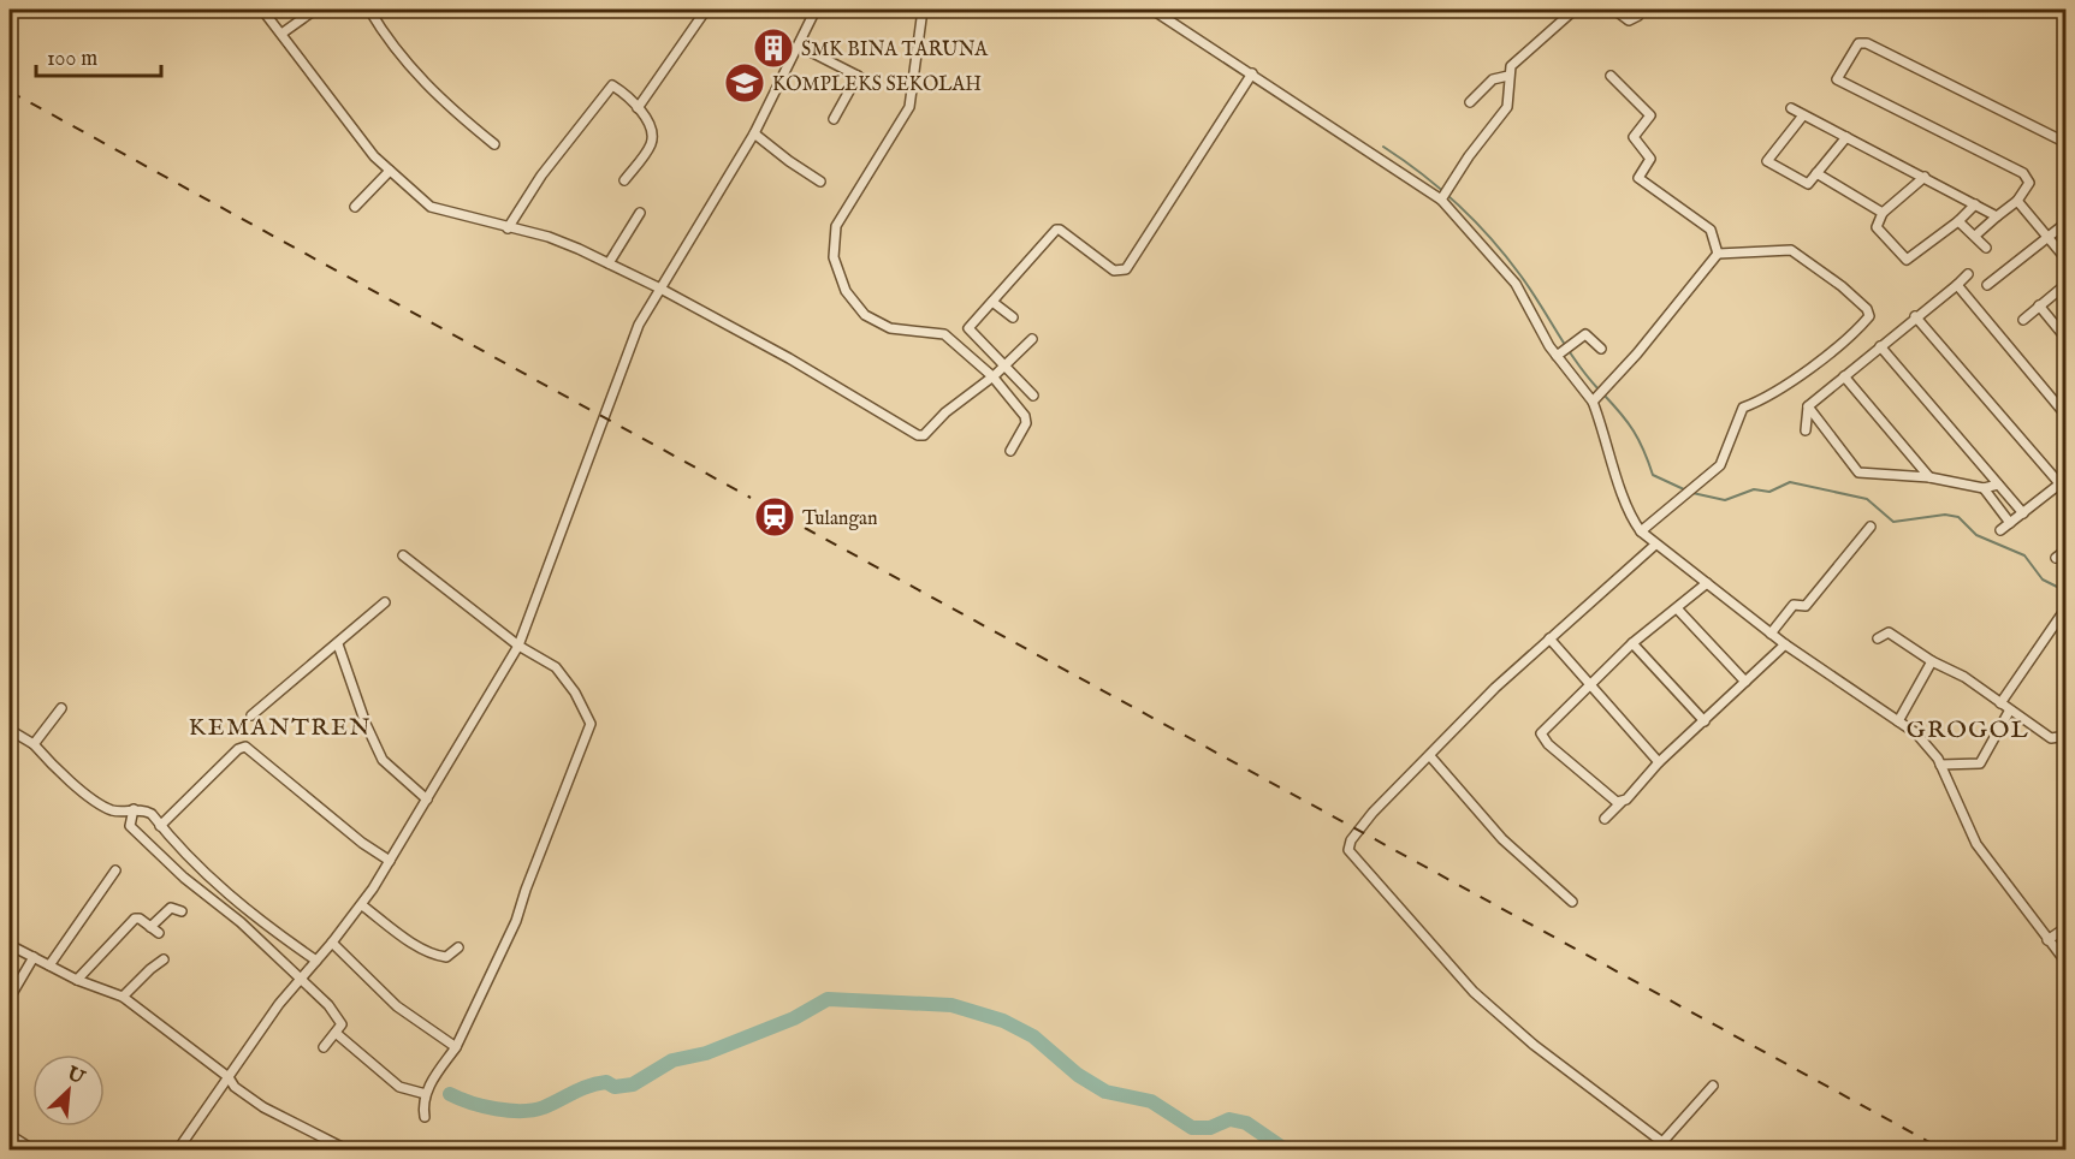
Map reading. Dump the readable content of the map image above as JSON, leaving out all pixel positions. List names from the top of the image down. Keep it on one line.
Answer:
{"districts":["KEMANTREN","GROGOL"],"places":{"building":["SMK BINA TARUNA"],"school or university":["KOMPLEKS SEKOLAH"],"station":["Tulangan"]},"scale_bar":"100 m","north":"top right"}
